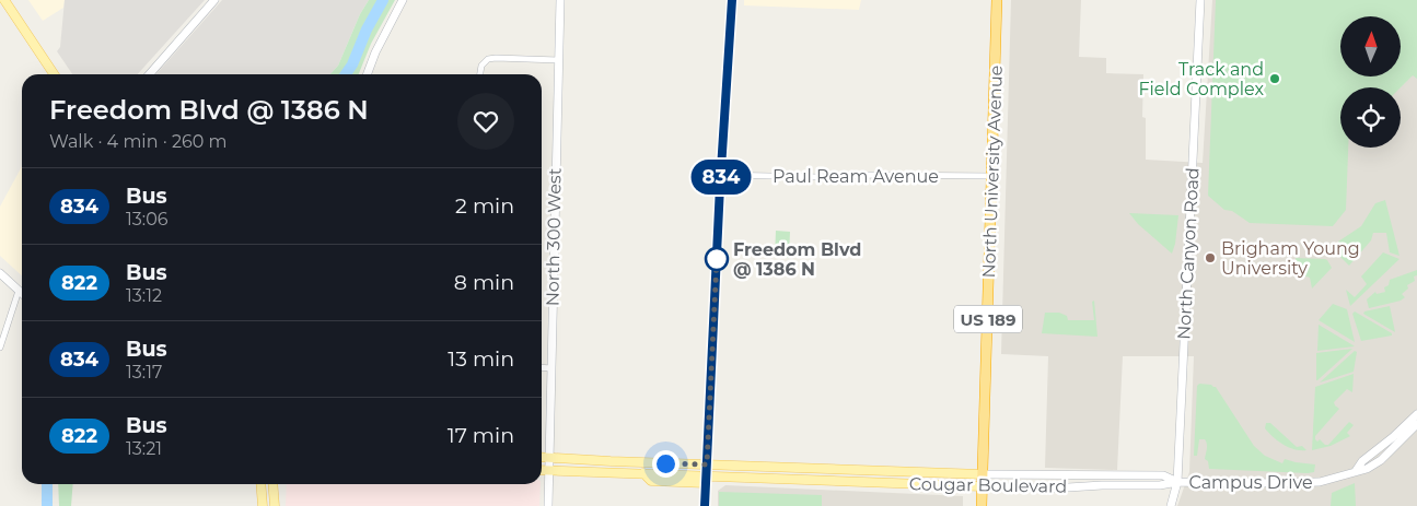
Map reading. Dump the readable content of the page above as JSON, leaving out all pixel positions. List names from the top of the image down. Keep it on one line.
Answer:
{"streets":{"highway":["North University Avenue","US 189"],"main road":["North 300 West","North Canyon Road","Campus Drive","Cougar Boulevard"],"street":["Paul Ream Avenue"]},"crossings":[["North University Avenue","Paul Ream Avenue"],["North University Avenue","Cougar Boulevard"],["North 300 West","Cougar Boulevard"],["North Canyon Road","Campus Drive"],["North Canyon Road","Cougar Boulevard"],["Campus Drive","Cougar Boulevard"]],"places":["Track and Field Complex","Brigham Young University","Freedom Blvd @ 1386 N"],"lines":["bus line 834"],"north":"top","page":{"on_map":"834","heading":["Freedom Blvd @ 1386 N","Walk · 4 min · 260 m"],"list":[{"mark":"834","name":"Bus","note":"13:06","value":"2 min"},{"mark":"822","name":"Bus","note":"13:12","value":"8 min"},{"mark":"834","name":"Bus","note":"13:17","value":"13 min"},{"mark":"822","name":"Bus","note":"13:21","value":"17 min"}]}}
